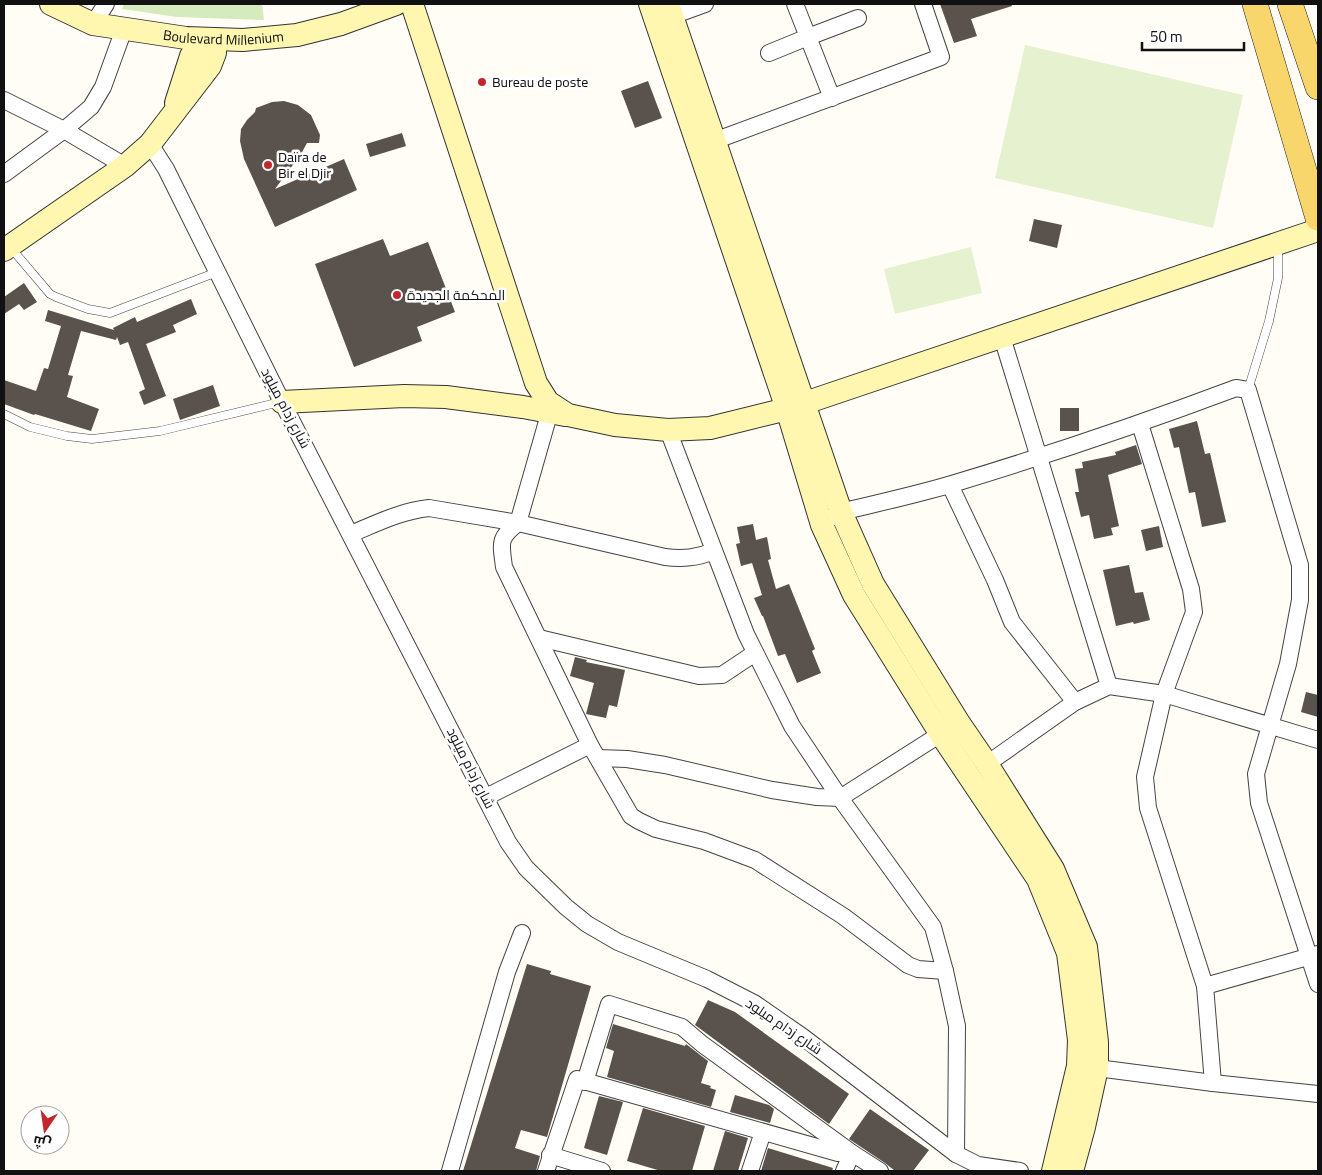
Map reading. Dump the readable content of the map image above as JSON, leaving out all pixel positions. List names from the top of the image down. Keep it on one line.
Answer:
{"streets":{"main road":["Boulevard Millenium"],"street":["شارع زدام ميلود"]},"places":["Bureau de poste","Daïra de Bir el Djir","المحكمة الجديدة"],"scale_bar":"50 m","north":"bottom"}
